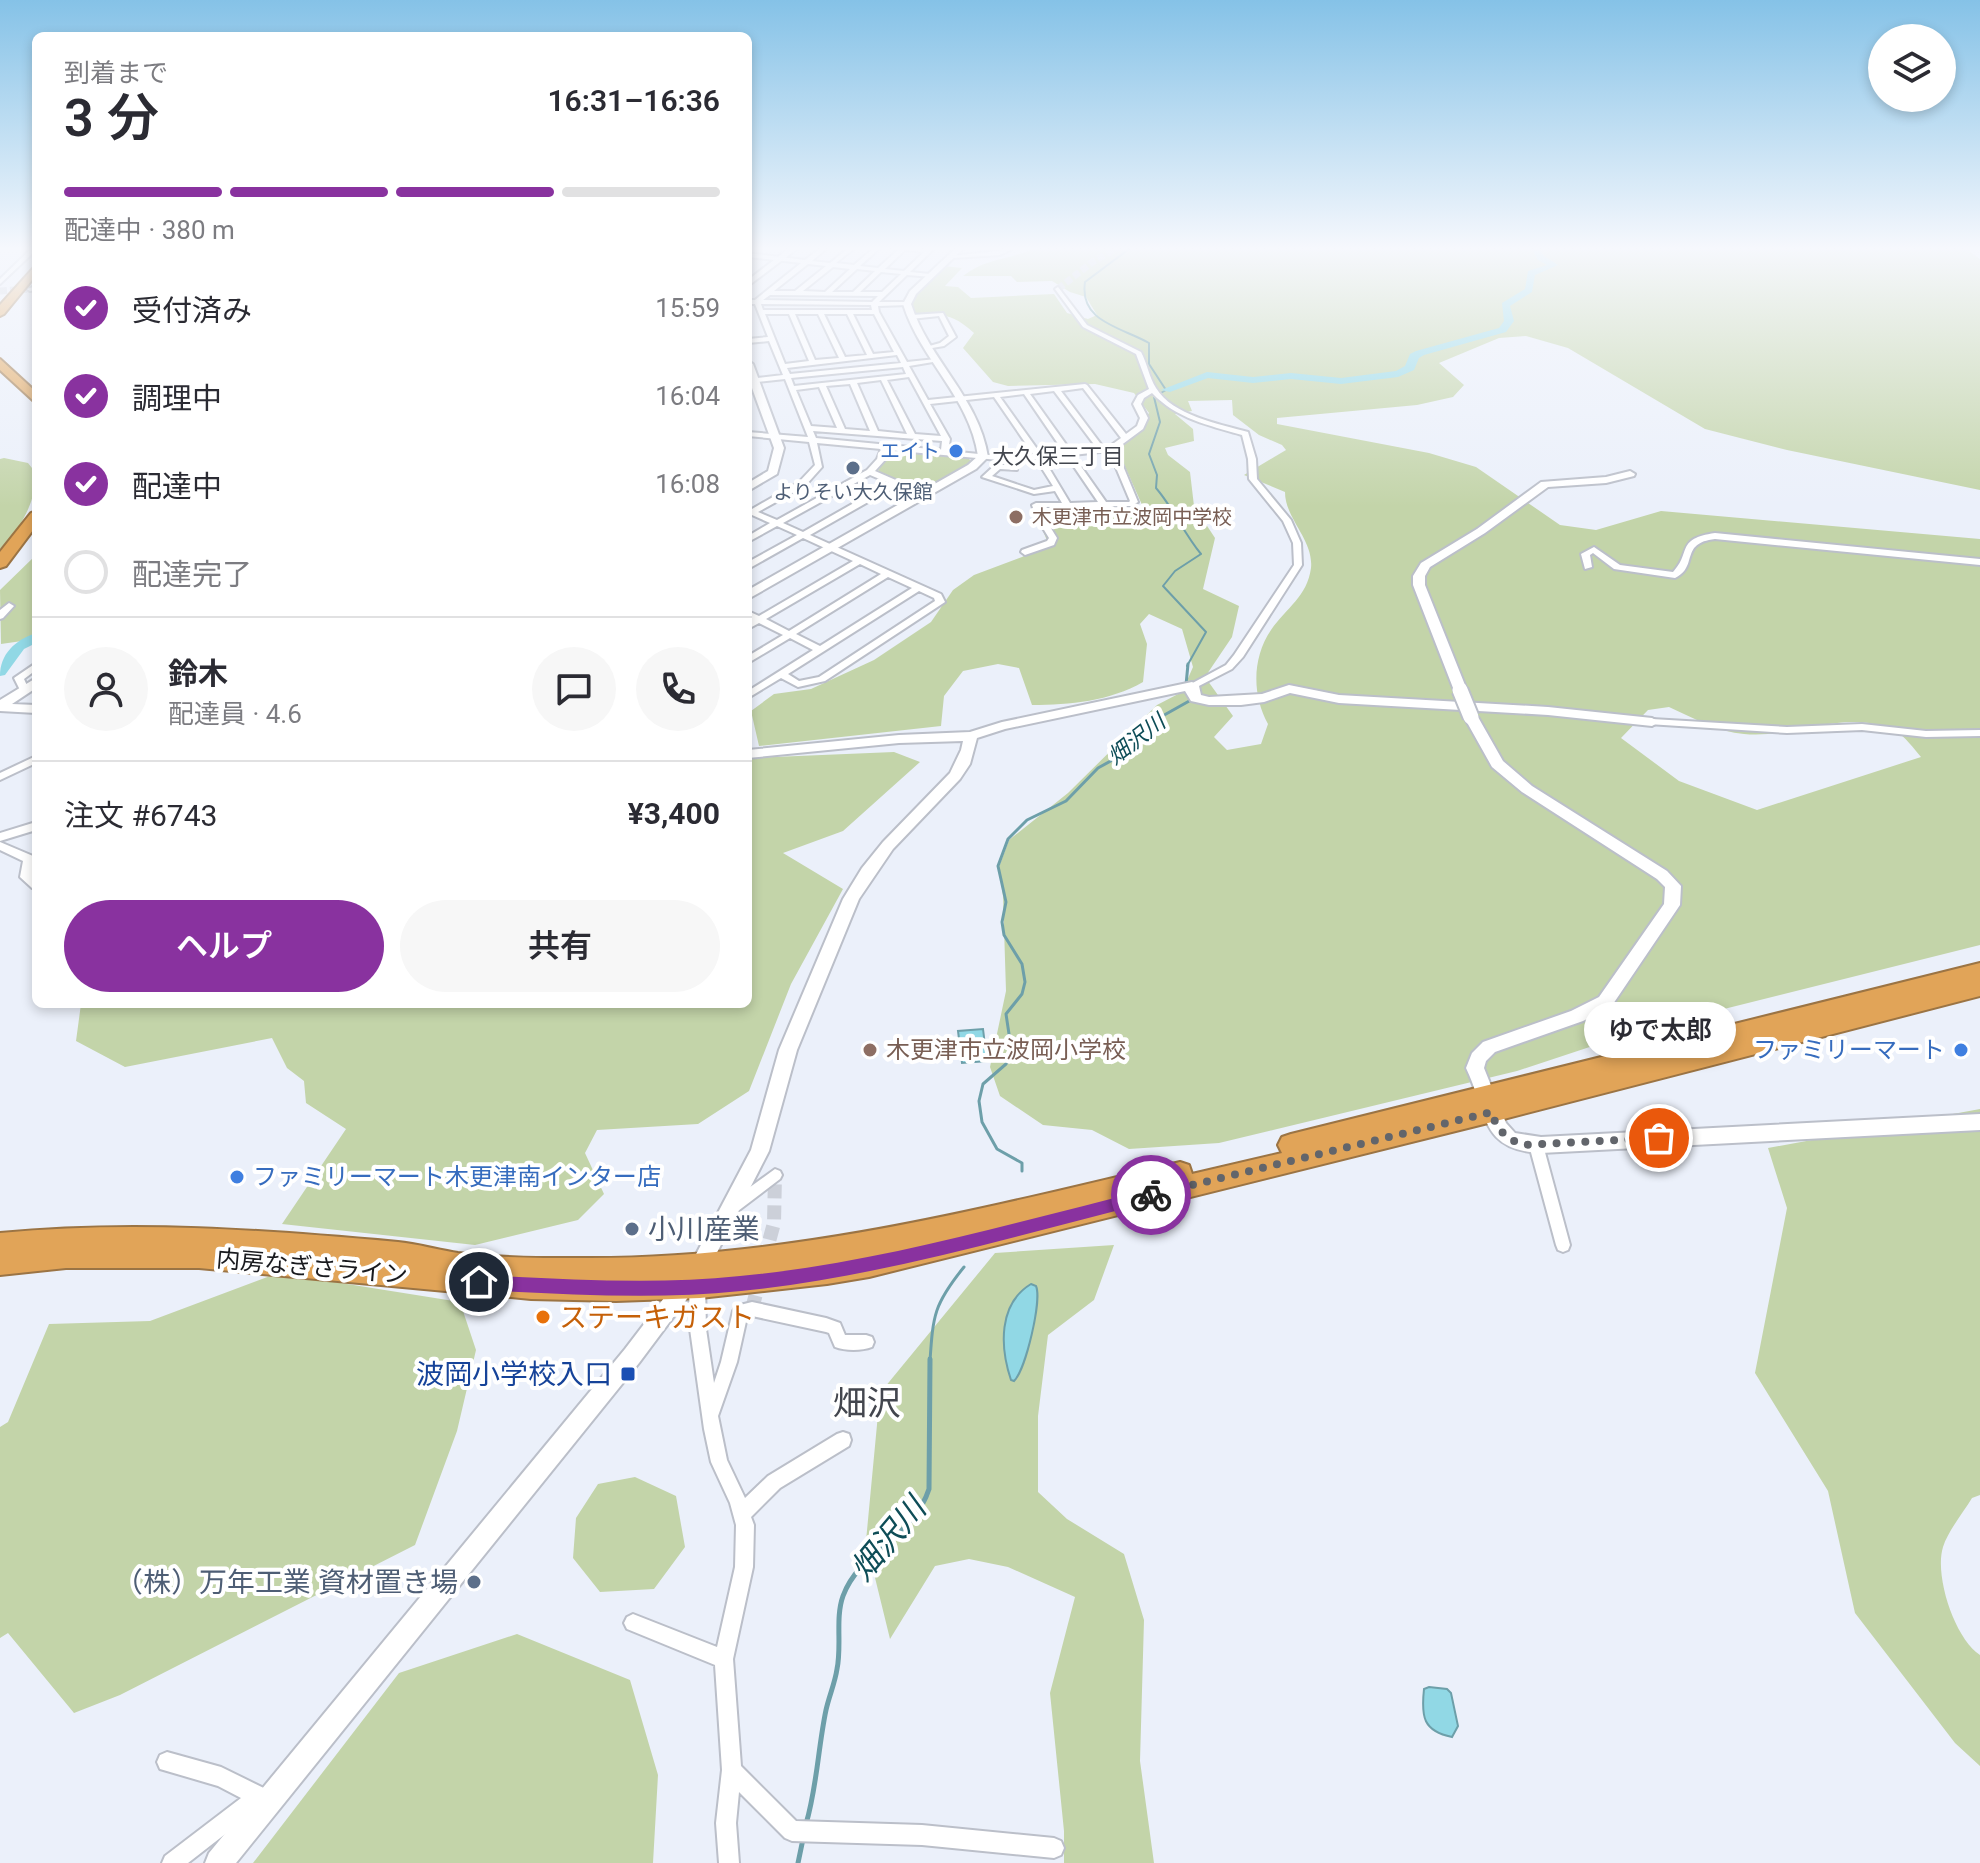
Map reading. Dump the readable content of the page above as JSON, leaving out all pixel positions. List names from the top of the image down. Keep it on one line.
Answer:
{"streets":{"highway":["内房なぎさライン"]},"districts":["大久保三丁目","畑沢"],"water":["畑沢川"],"places":{"other":["エイト","よりそい大久保館","木更津市立波岡中学校","木更津市立波岡小学校","ファミリーマート","ゆで太郎","ファミリーマート木更津南インター店","小川産業","ステーキガスト","（株）万年工業 資材置き場"],"transit":["波岡小学校入口"]},"page":{"heading":["3 分","到着まで","16:31–16:36"],"panel":["鈴木","配達員 · 4.6","注文 #6743","¥3,400"],"bar":"配達中 · 380 m","list":[["受付済み","15:59"],["調理中","16:04"],["配達中","16:08"],"配達完了"],"buttons":["ヘルプ","共有"],"bubble":"ゆで太郎"}}
